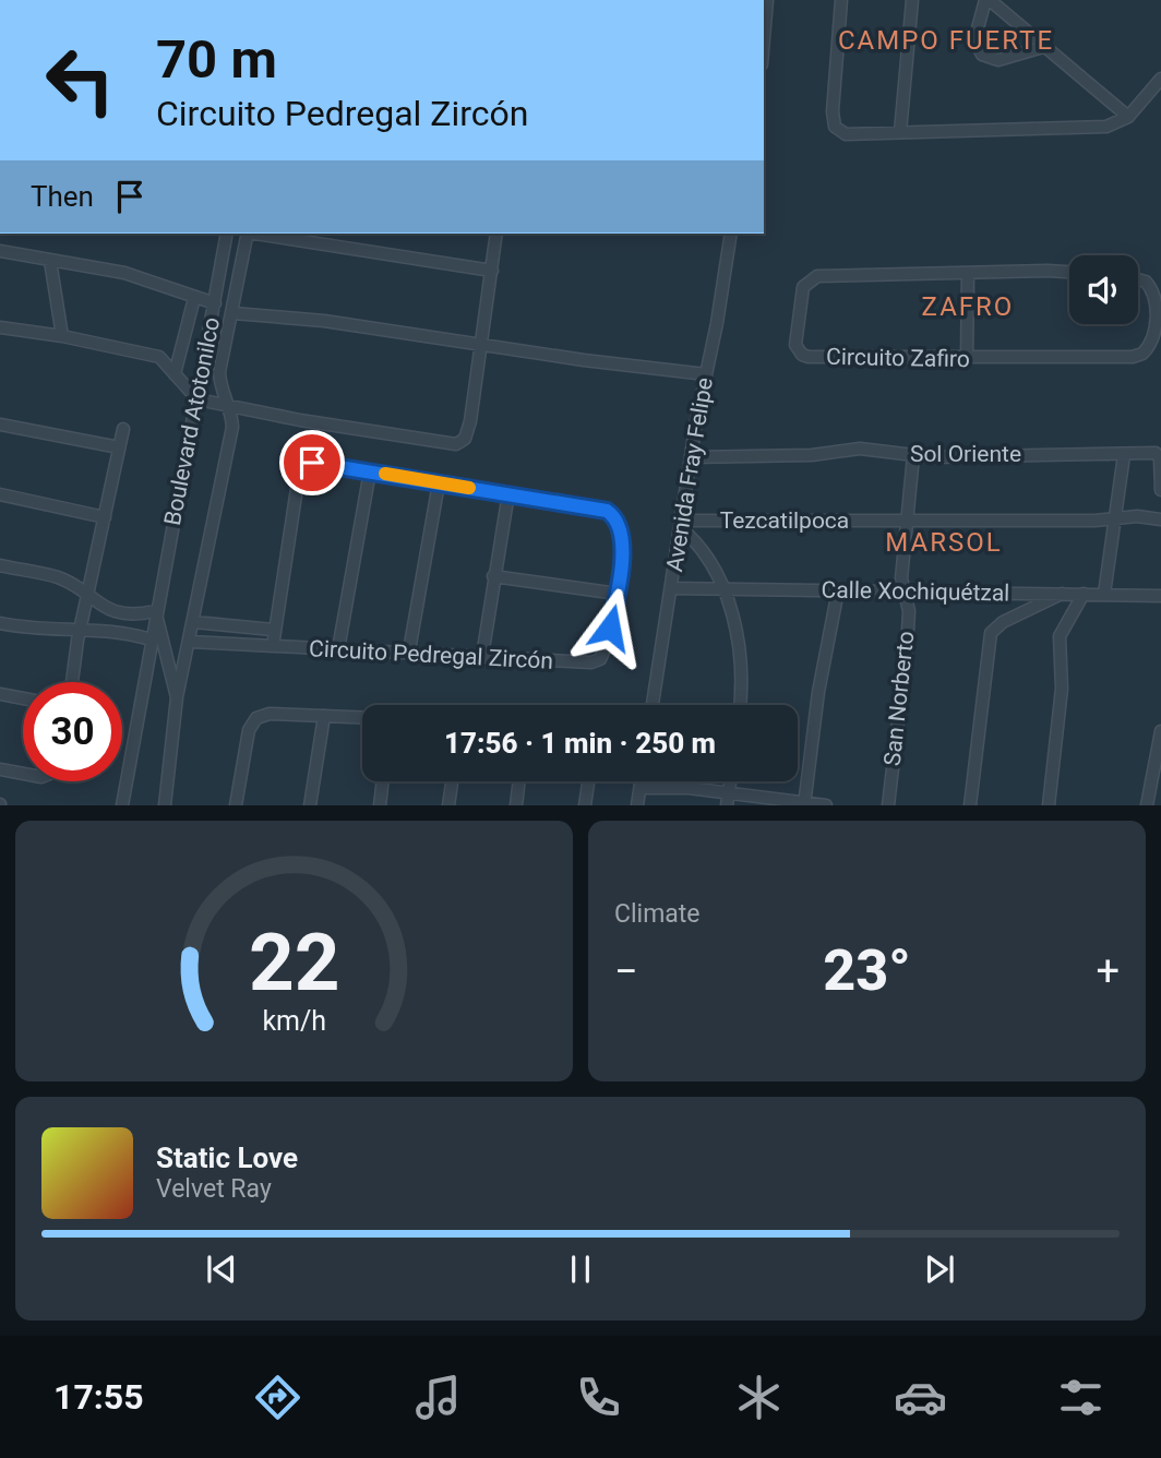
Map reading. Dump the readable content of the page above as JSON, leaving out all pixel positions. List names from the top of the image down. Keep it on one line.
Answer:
{"streets":{"street":["Circuito Zafiro","Boulevard Atotonilco","Sol Oriente","Avenida Fray Felipe","Tezcatilpoca","Calle Xochiquétzal","Circuito Pedregal Zircón","San Norberto"]},"crossings":[["Sol Oriente","Avenida Fray Felipe"],["Sol Oriente","San Norberto"],["Avenida Fray Felipe","Tezcatilpoca"],["Avenida Fray Felipe","Calle Xochiquétzal"],["Tezcatilpoca","San Norberto"],["Calle Xochiquétzal","San Norberto"]],"districts":["CAMPO FUERTE","ZAFRO","MARSOL"],"page":{"turn":["70 m","Circuito Pedregal Zircón"],"then":"Then","limit":"30","trip":"17:56 · 1 min · 250 m","tile":"Climate","heat":["−","23°","+"],"song":["Static Love","Velvet Ray"],"tabs":"17:55","gauge":["22","km/h"]}}
